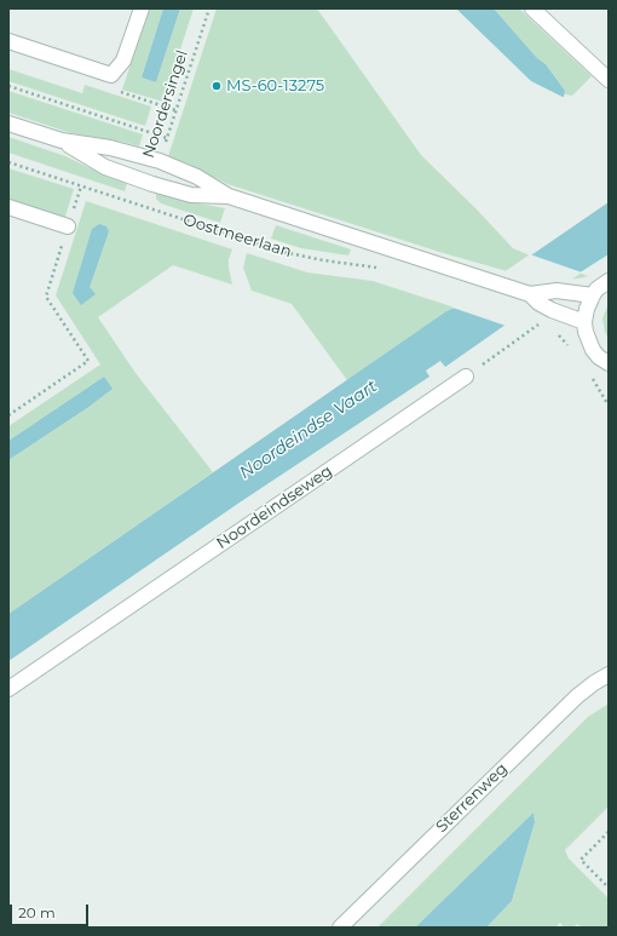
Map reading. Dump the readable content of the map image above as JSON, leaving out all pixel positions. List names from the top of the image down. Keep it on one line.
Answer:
{"streets":{"street":["Oostmeerlaan","Noordeindseweg","Sterrenweg"],"path":["Noordersingel"]},"crossings":[["Noordersingel","Oostmeerlaan"]],"water":["Noordeindse Vaart"],"places":["MS-60-13275"],"scale_bar":"20 m"}
